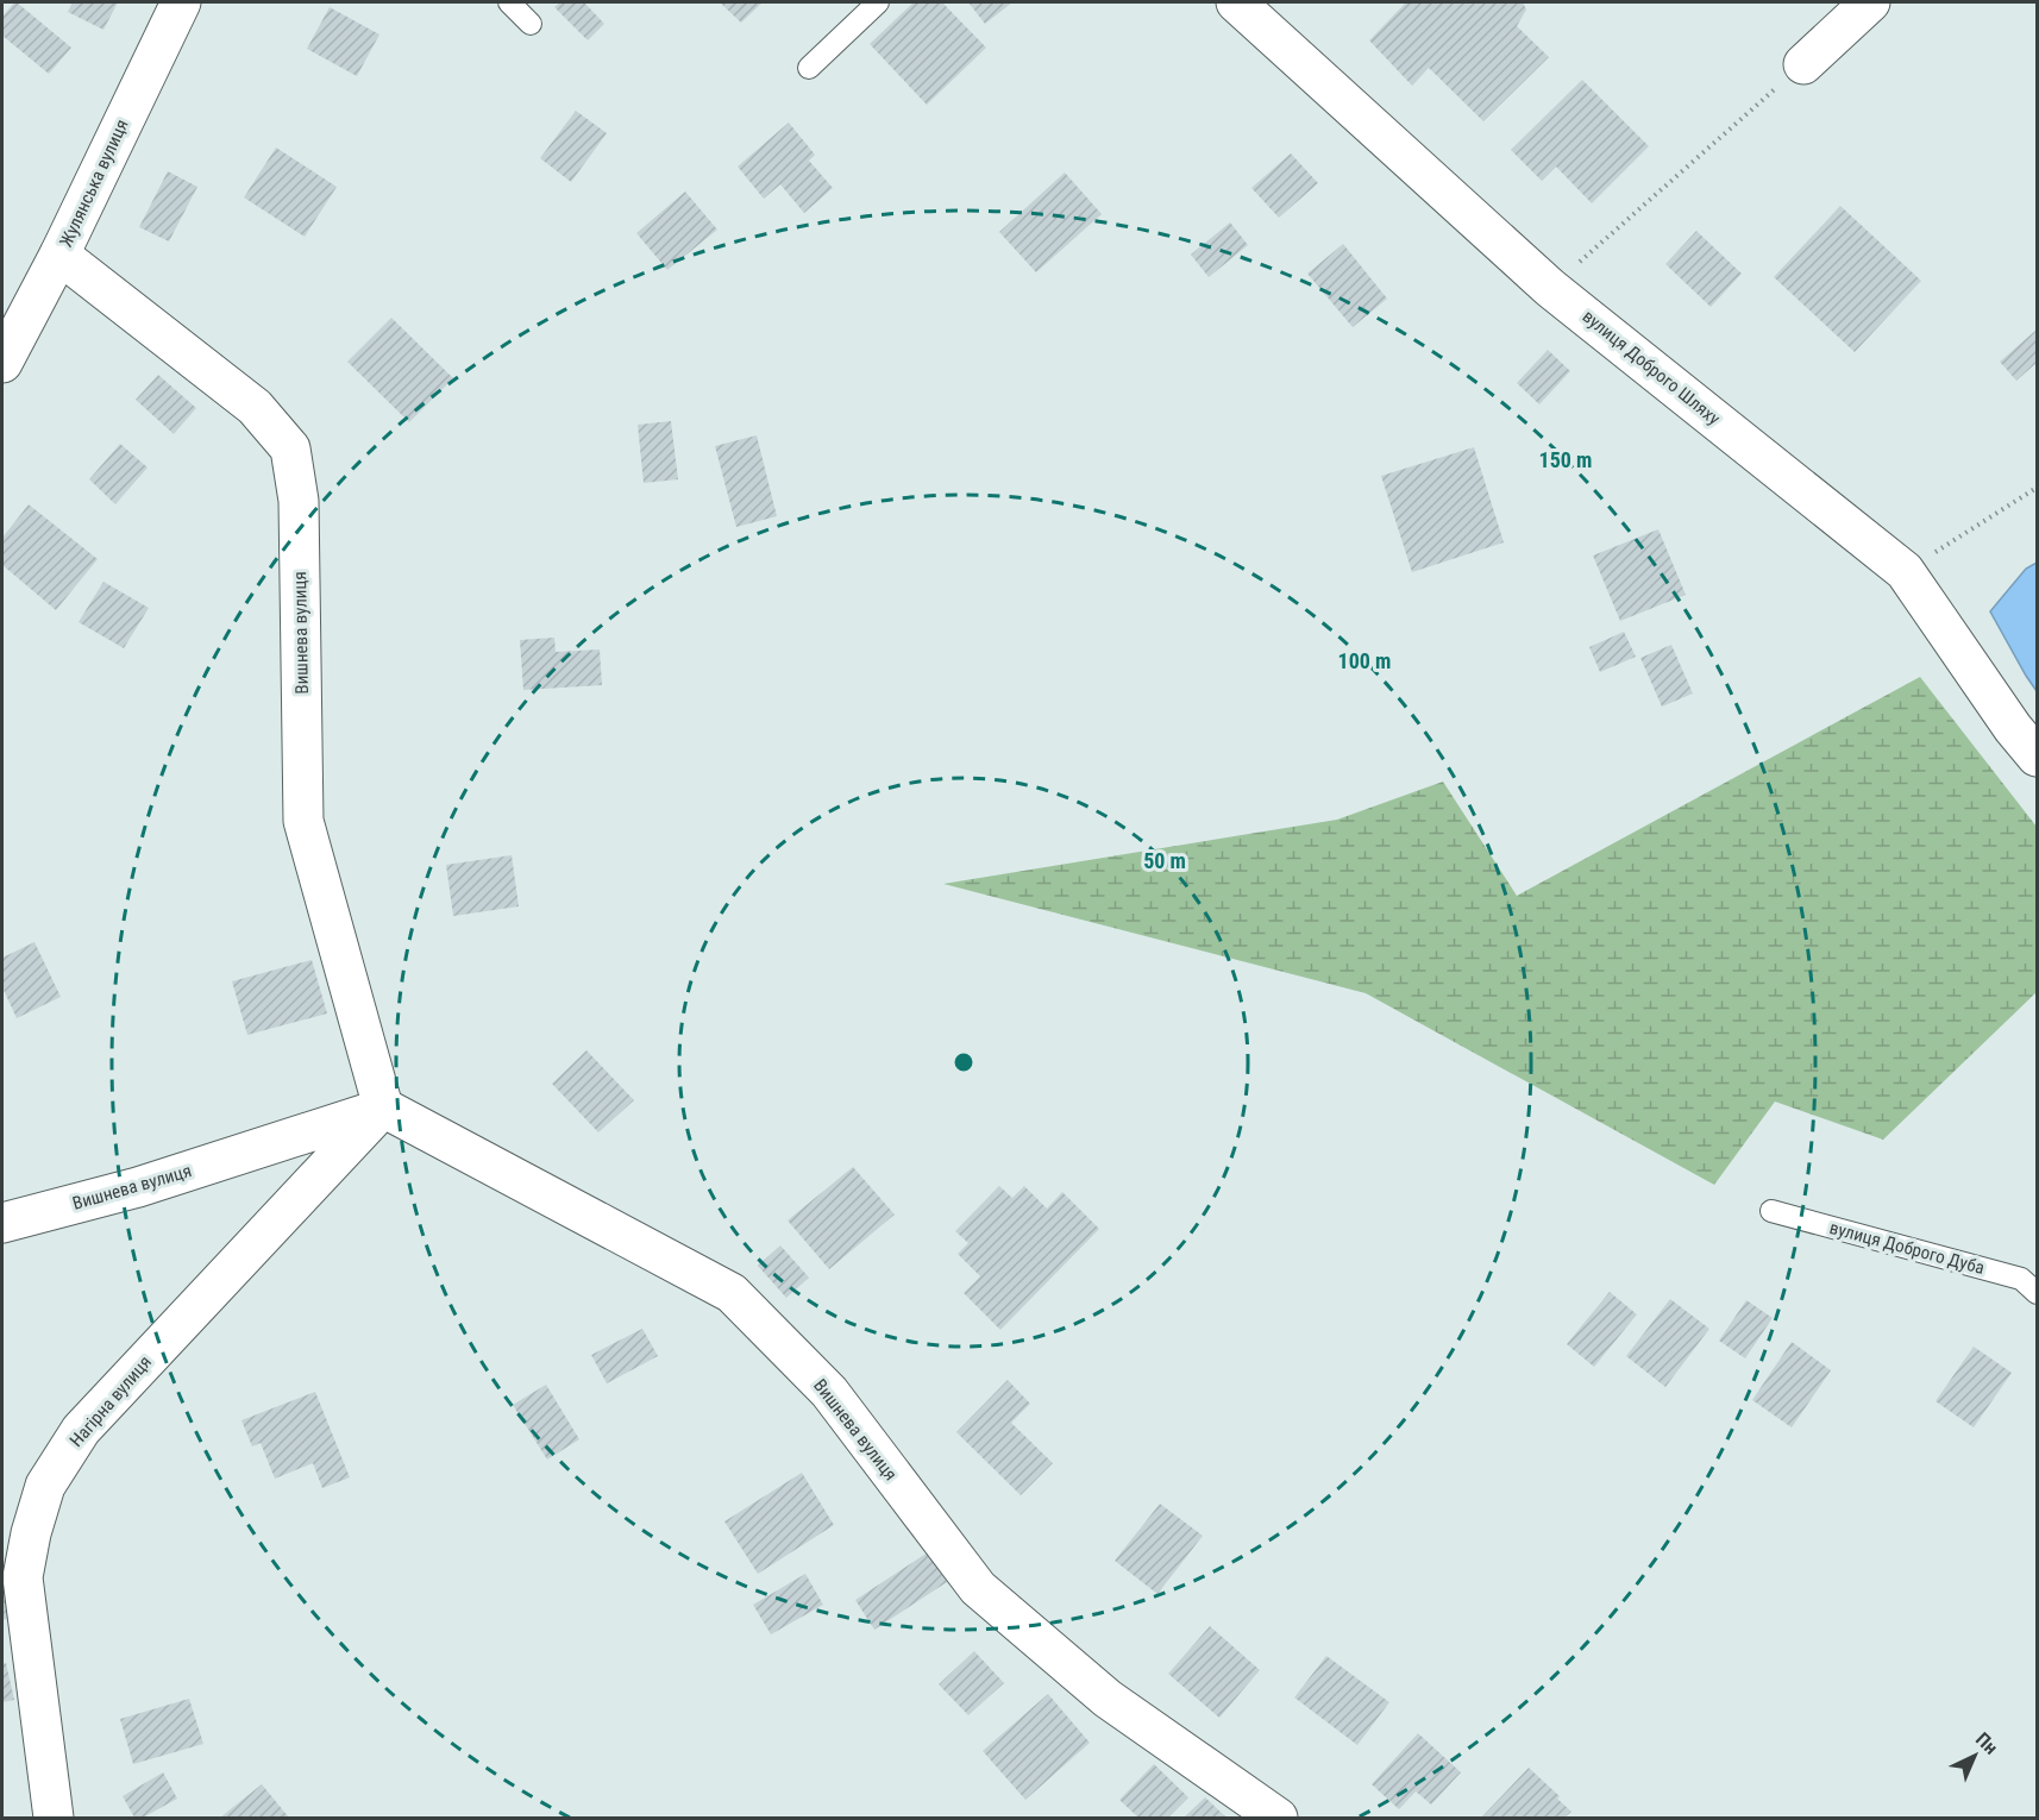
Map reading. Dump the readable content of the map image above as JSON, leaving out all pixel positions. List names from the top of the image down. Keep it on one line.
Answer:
{"streets":{"street":["Жулянська вулиця","вулиця Доброго Шляху","Вишнева вулиця","Нагірна вулиця"],"lane":["вулиця Доброго Дуба"]},"crossings":[["Жулянська вулиця","Вишнева вулиця"],["Вишнева вулиця","Нагірна вулиця"]],"north":"top right","rings":["150 m","100 m","50 m"]}
